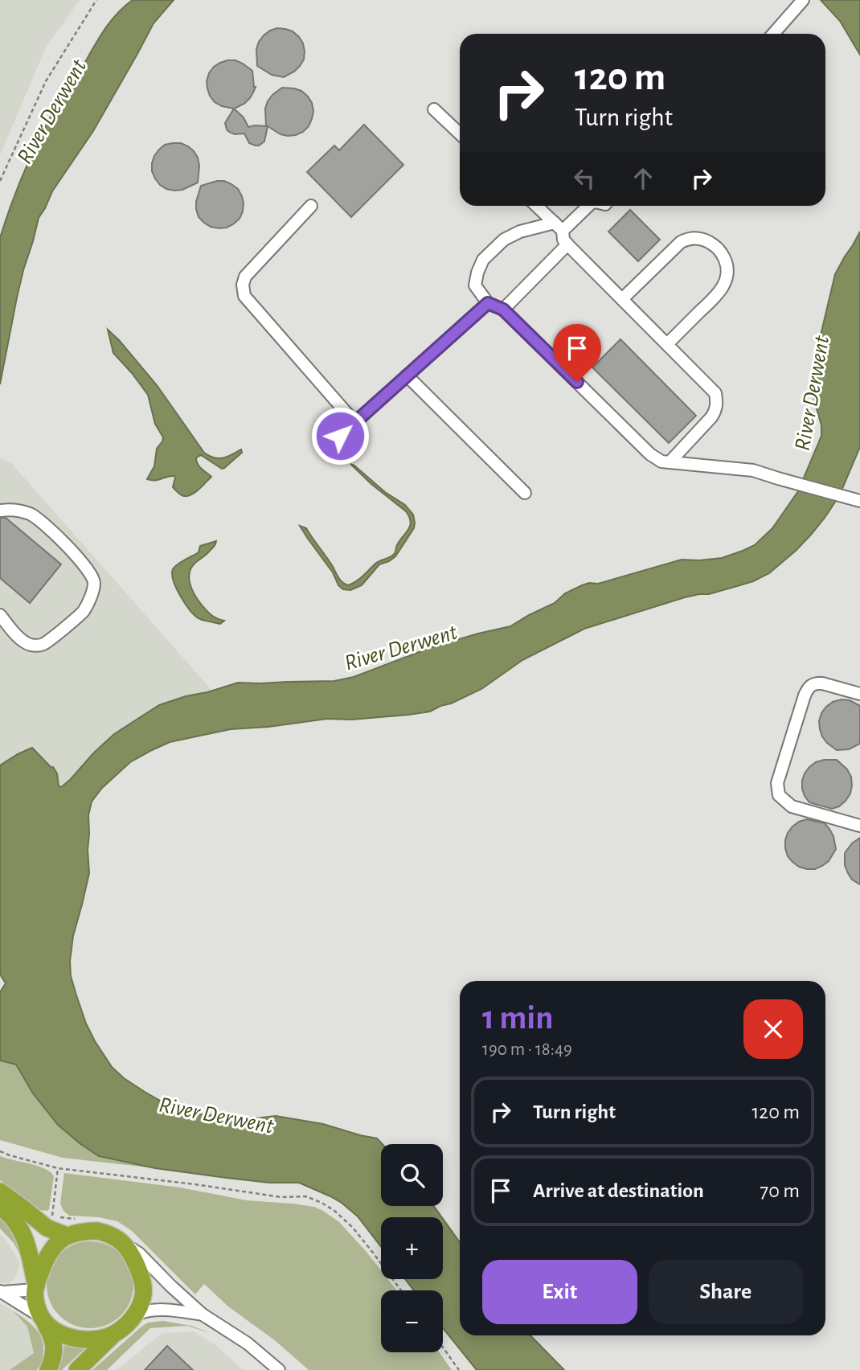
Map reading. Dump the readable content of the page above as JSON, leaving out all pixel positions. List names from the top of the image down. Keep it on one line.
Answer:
{"water":["River Derwent"],"page":{"turn":["120 m","Turn right"],"heading":["1 min","190 m · 18:49"],"list":[{"name":"Turn right","value":"120 m"},{"name":"Arrive at destination","value":"70 m"}],"map_buttons":["+","−"],"buttons":["Exit","Share"]}}
